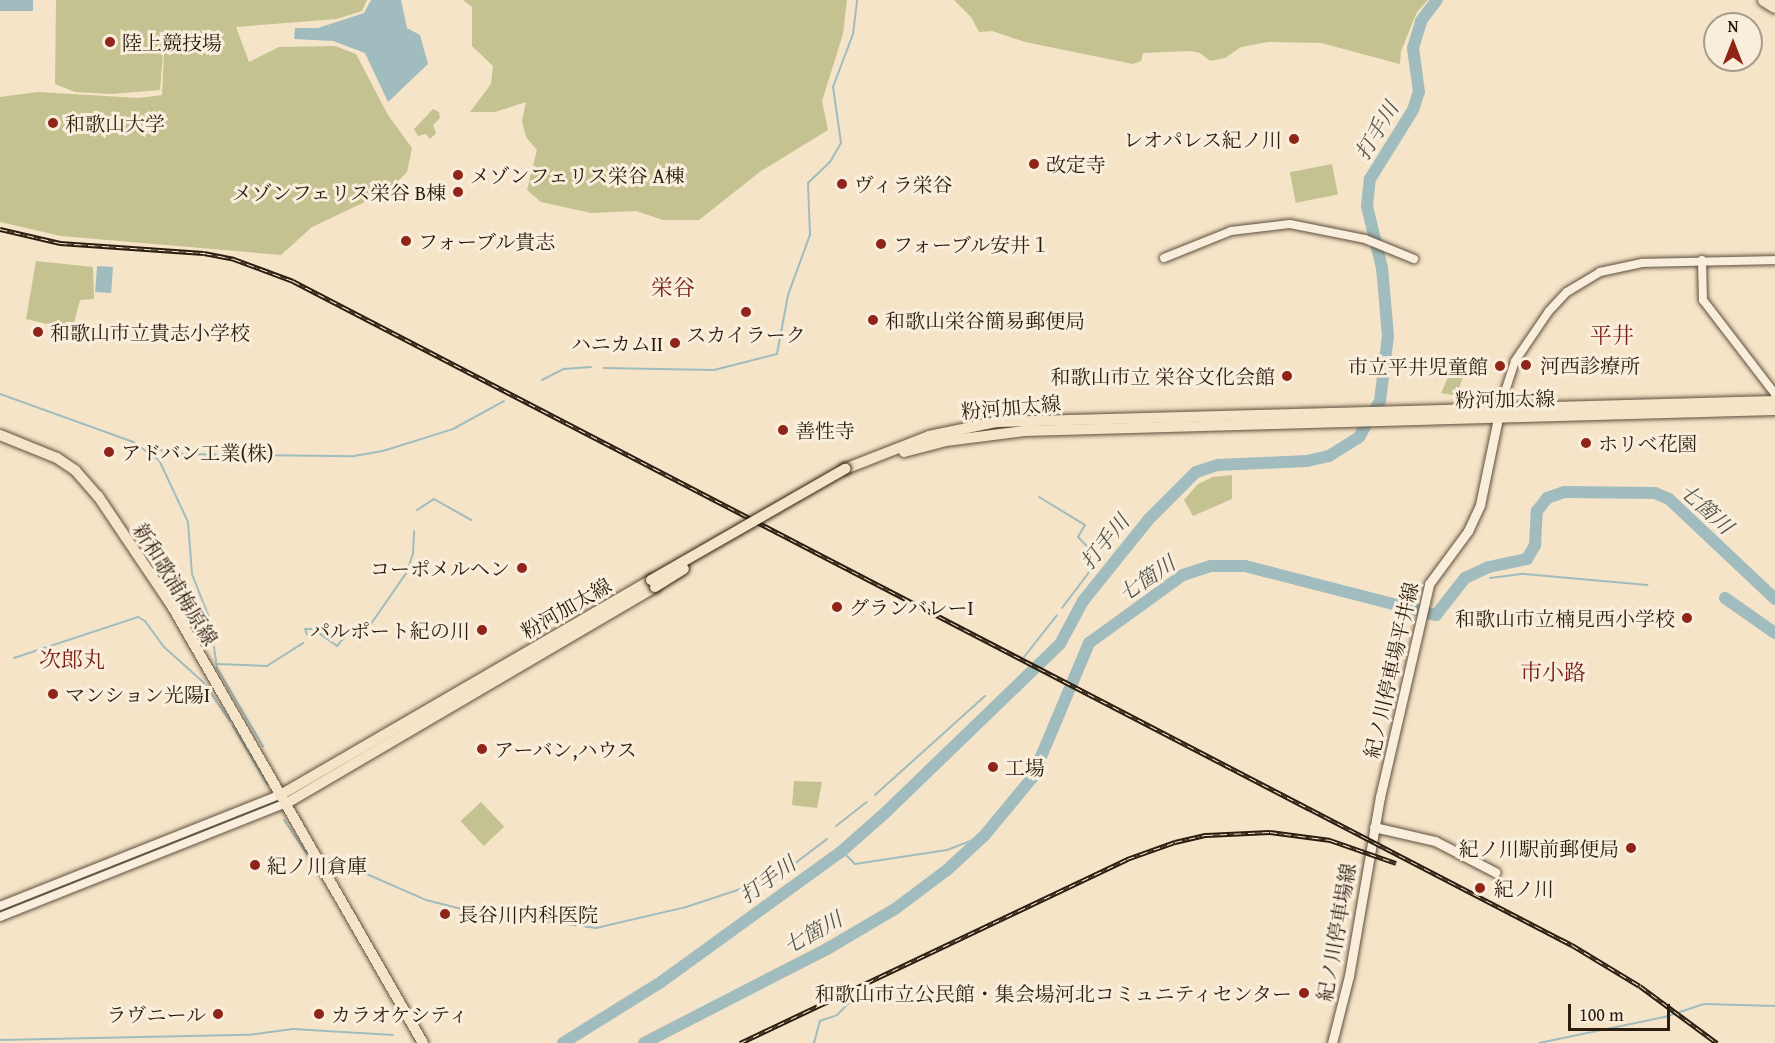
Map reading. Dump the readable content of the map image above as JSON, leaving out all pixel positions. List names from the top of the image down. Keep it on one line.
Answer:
{"streets":{"main road":["粉河加太線","新和歌浦梅原線","紀ノ川停車場平井線","紀ノ川停車場線"]},"crossings":[["粉河加太線","新和歌浦梅原線"],["粉河加太線","紀ノ川停車場平井線"],["紀ノ川停車場平井線","紀ノ川停車場線"]],"districts":["栄谷","平井","次郎丸","市小路"],"water":["打手川","七箇川"],"places":["陸上競技場","和歌山大学","レオパレス紀ノ川","改定寺","メゾンフェリス栄谷 A棟","ヴィラ栄谷","メゾンフェリス栄谷 B棟","フォーブル貴志","フォーブル安井１","スカイラーク","和歌山栄谷簡易郵便局","和歌山市立貴志小学校","ハニカムⅡ","河西診療所","市立平井児童館","和歌山市立 栄谷文化会館","善性寺","ホリベ花園","アドバン工業(株)","コーポメルヘン","グランバレーI","和歌山市立楠見西小学校","パルポート紀の川","マンション光陽Ⅰ","アーバン,ハウス","工場","紀ノ川駅前郵便局","紀ノ川倉庫","紀ノ川","長谷川内科医院","和歌山市立公民館・集会場河北コミュニティセンター","ラヴニール","カラオケシティ"],"scale_bar":"100 m","north":"top"}
